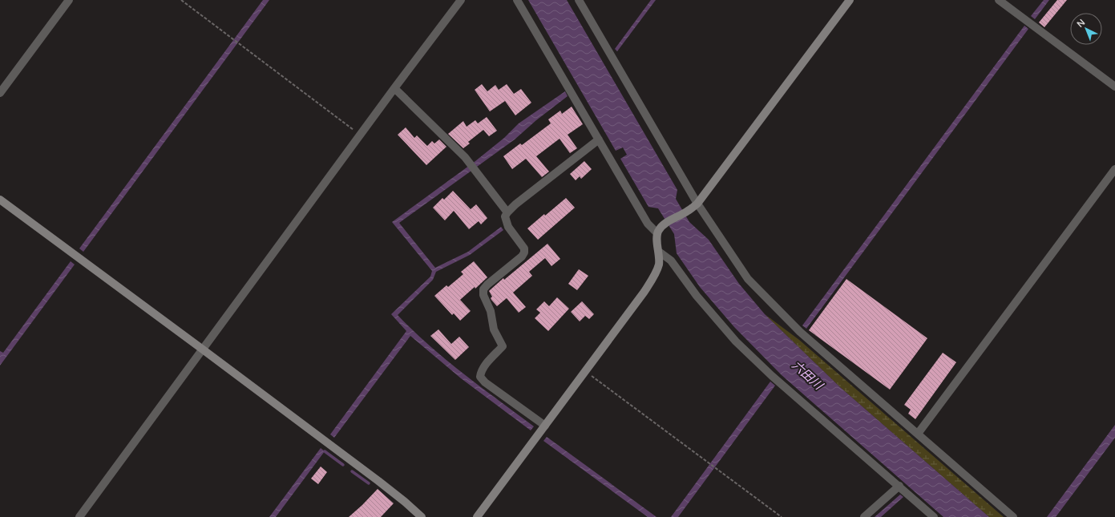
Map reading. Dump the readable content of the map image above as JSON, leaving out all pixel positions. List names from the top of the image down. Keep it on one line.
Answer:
{"water":["六田川"],"north":"top left"}
